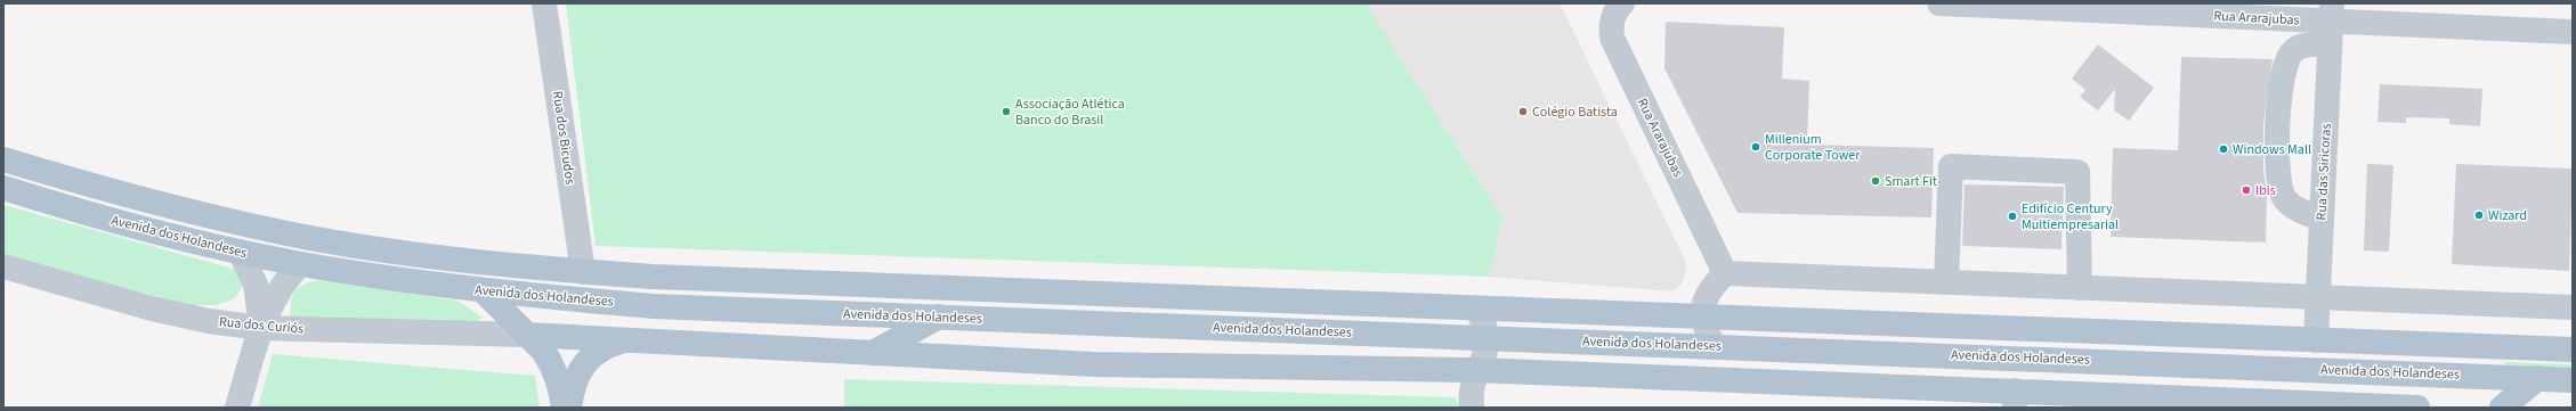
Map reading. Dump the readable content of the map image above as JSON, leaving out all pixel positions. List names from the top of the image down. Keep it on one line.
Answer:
{"streets":{"main road":["Avenida dos Holandeses"],"street":["Rua Ararajubas","Rua dos Bicudos","Rua das Siricoras","Rua dos Curiós"]},"crossings":[["Rua Ararajubas","Rua das Siricoras"],["Rua Ararajubas","Avenida dos Holandeses"],["Rua dos Bicudos","Avenida dos Holandeses"],["Rua das Siricoras","Avenida dos Holandeses"]],"places":["Associação Atlética Banco do Brasil","Colégio Batista","Millenium Corporate Tower","Windows Mall","Smart Fit","Ibis","Wizard","Edifício Century Multiempresarial"]}
